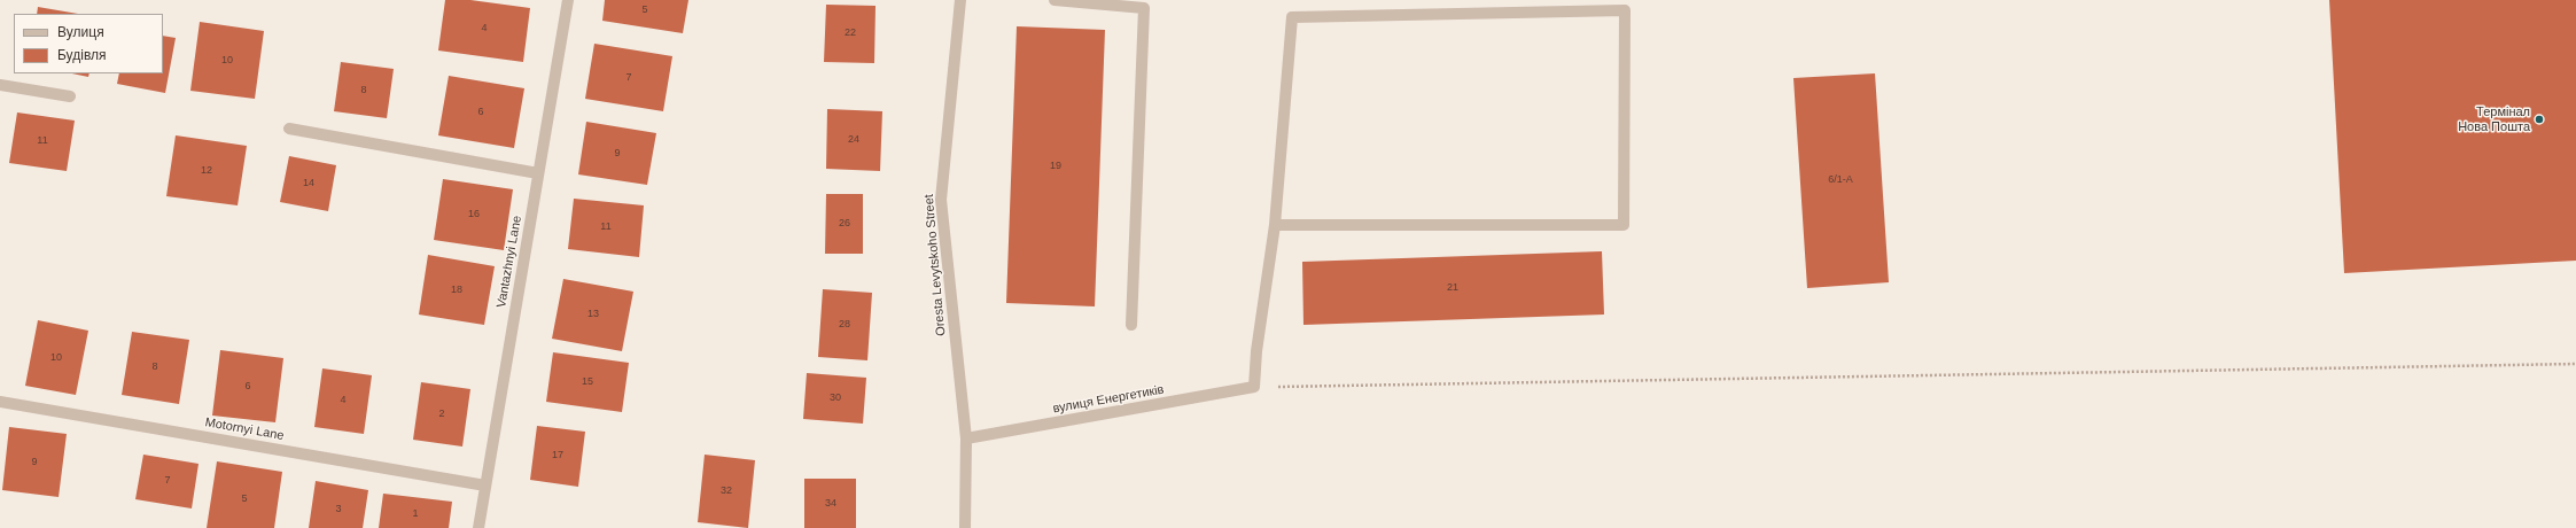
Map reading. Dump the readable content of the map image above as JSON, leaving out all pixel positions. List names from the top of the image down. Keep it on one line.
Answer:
{"streets":{"street":["Vantazhnyi Lane","Oresta Levytskoho Street","вулиця Енергетиків","Motornyi Lane"]},"crossings":[["Vantazhnyi Lane","Motornyi Lane"],["Oresta Levytskoho Street","вулиця Енергетиків"]],"places":["Термінал Нова Пошта"],"house_numbers":["5","4","22","10","7","8","6","24","11","9","19","12","6/1-А","14","16","26","11","21","18","13","28","10","8","15","6","30","4","2","17","9","7","32","5","34","3","1"],"legend":["Вулиця","Будівля"]}
